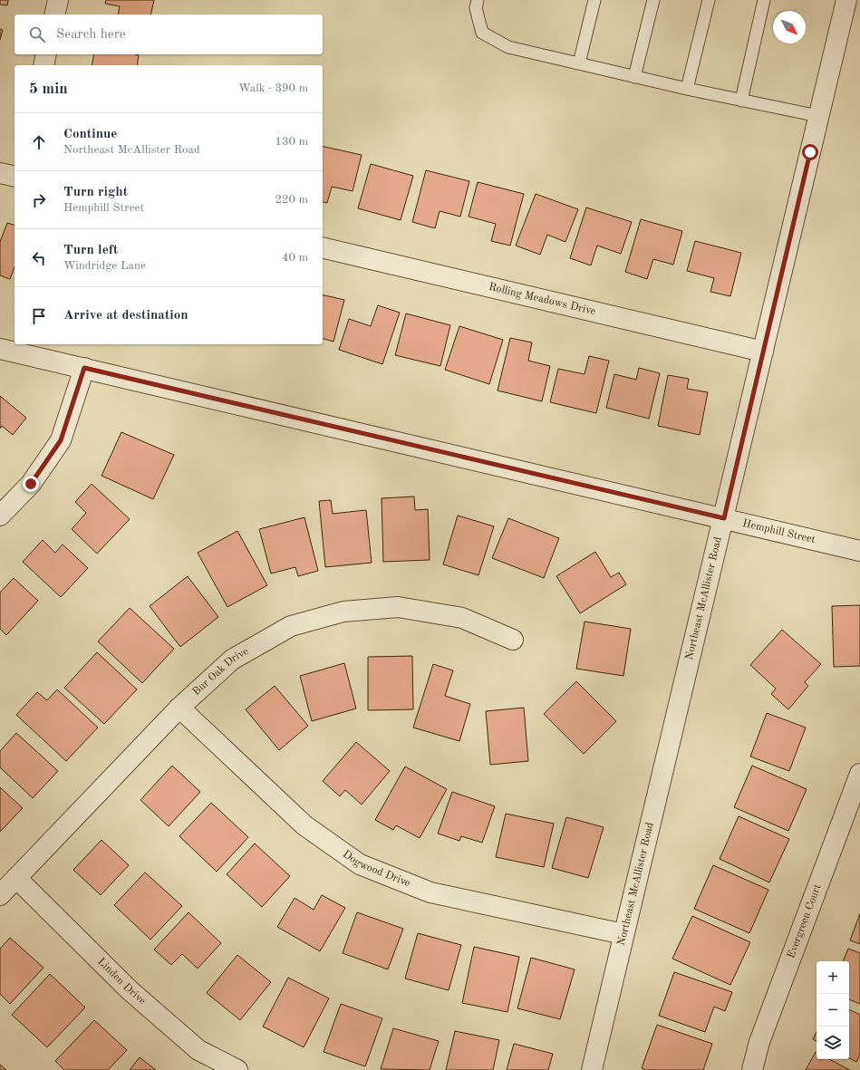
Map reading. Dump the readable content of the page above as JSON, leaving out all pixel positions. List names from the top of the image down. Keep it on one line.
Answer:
{"streets":{"street":["Rolling Meadows Drive","Hemphill Street","Northeast McAllister Road","Bur Oak Drive","Dogwood Drive","Evergreen Court","Linden Drive"]},"crossings":[["Rolling Meadows Drive","Northeast McAllister Road"],["Hemphill Street","Northeast McAllister Road"],["Northeast McAllister Road","Dogwood Drive"],["Bur Oak Drive","Dogwood Drive"],["Bur Oak Drive","Linden Drive"]],"north":"bottom right","page":{"search":"Search here","heading":["5 min","Walk · 390 m"],"list":[["Continue","Northeast McAllister Road","130 m"],["Turn right","Hemphill Street","220 m"],["Turn left","Windridge Lane","40 m"],"Arrive at destination"],"map_buttons":["+","−"]}}
